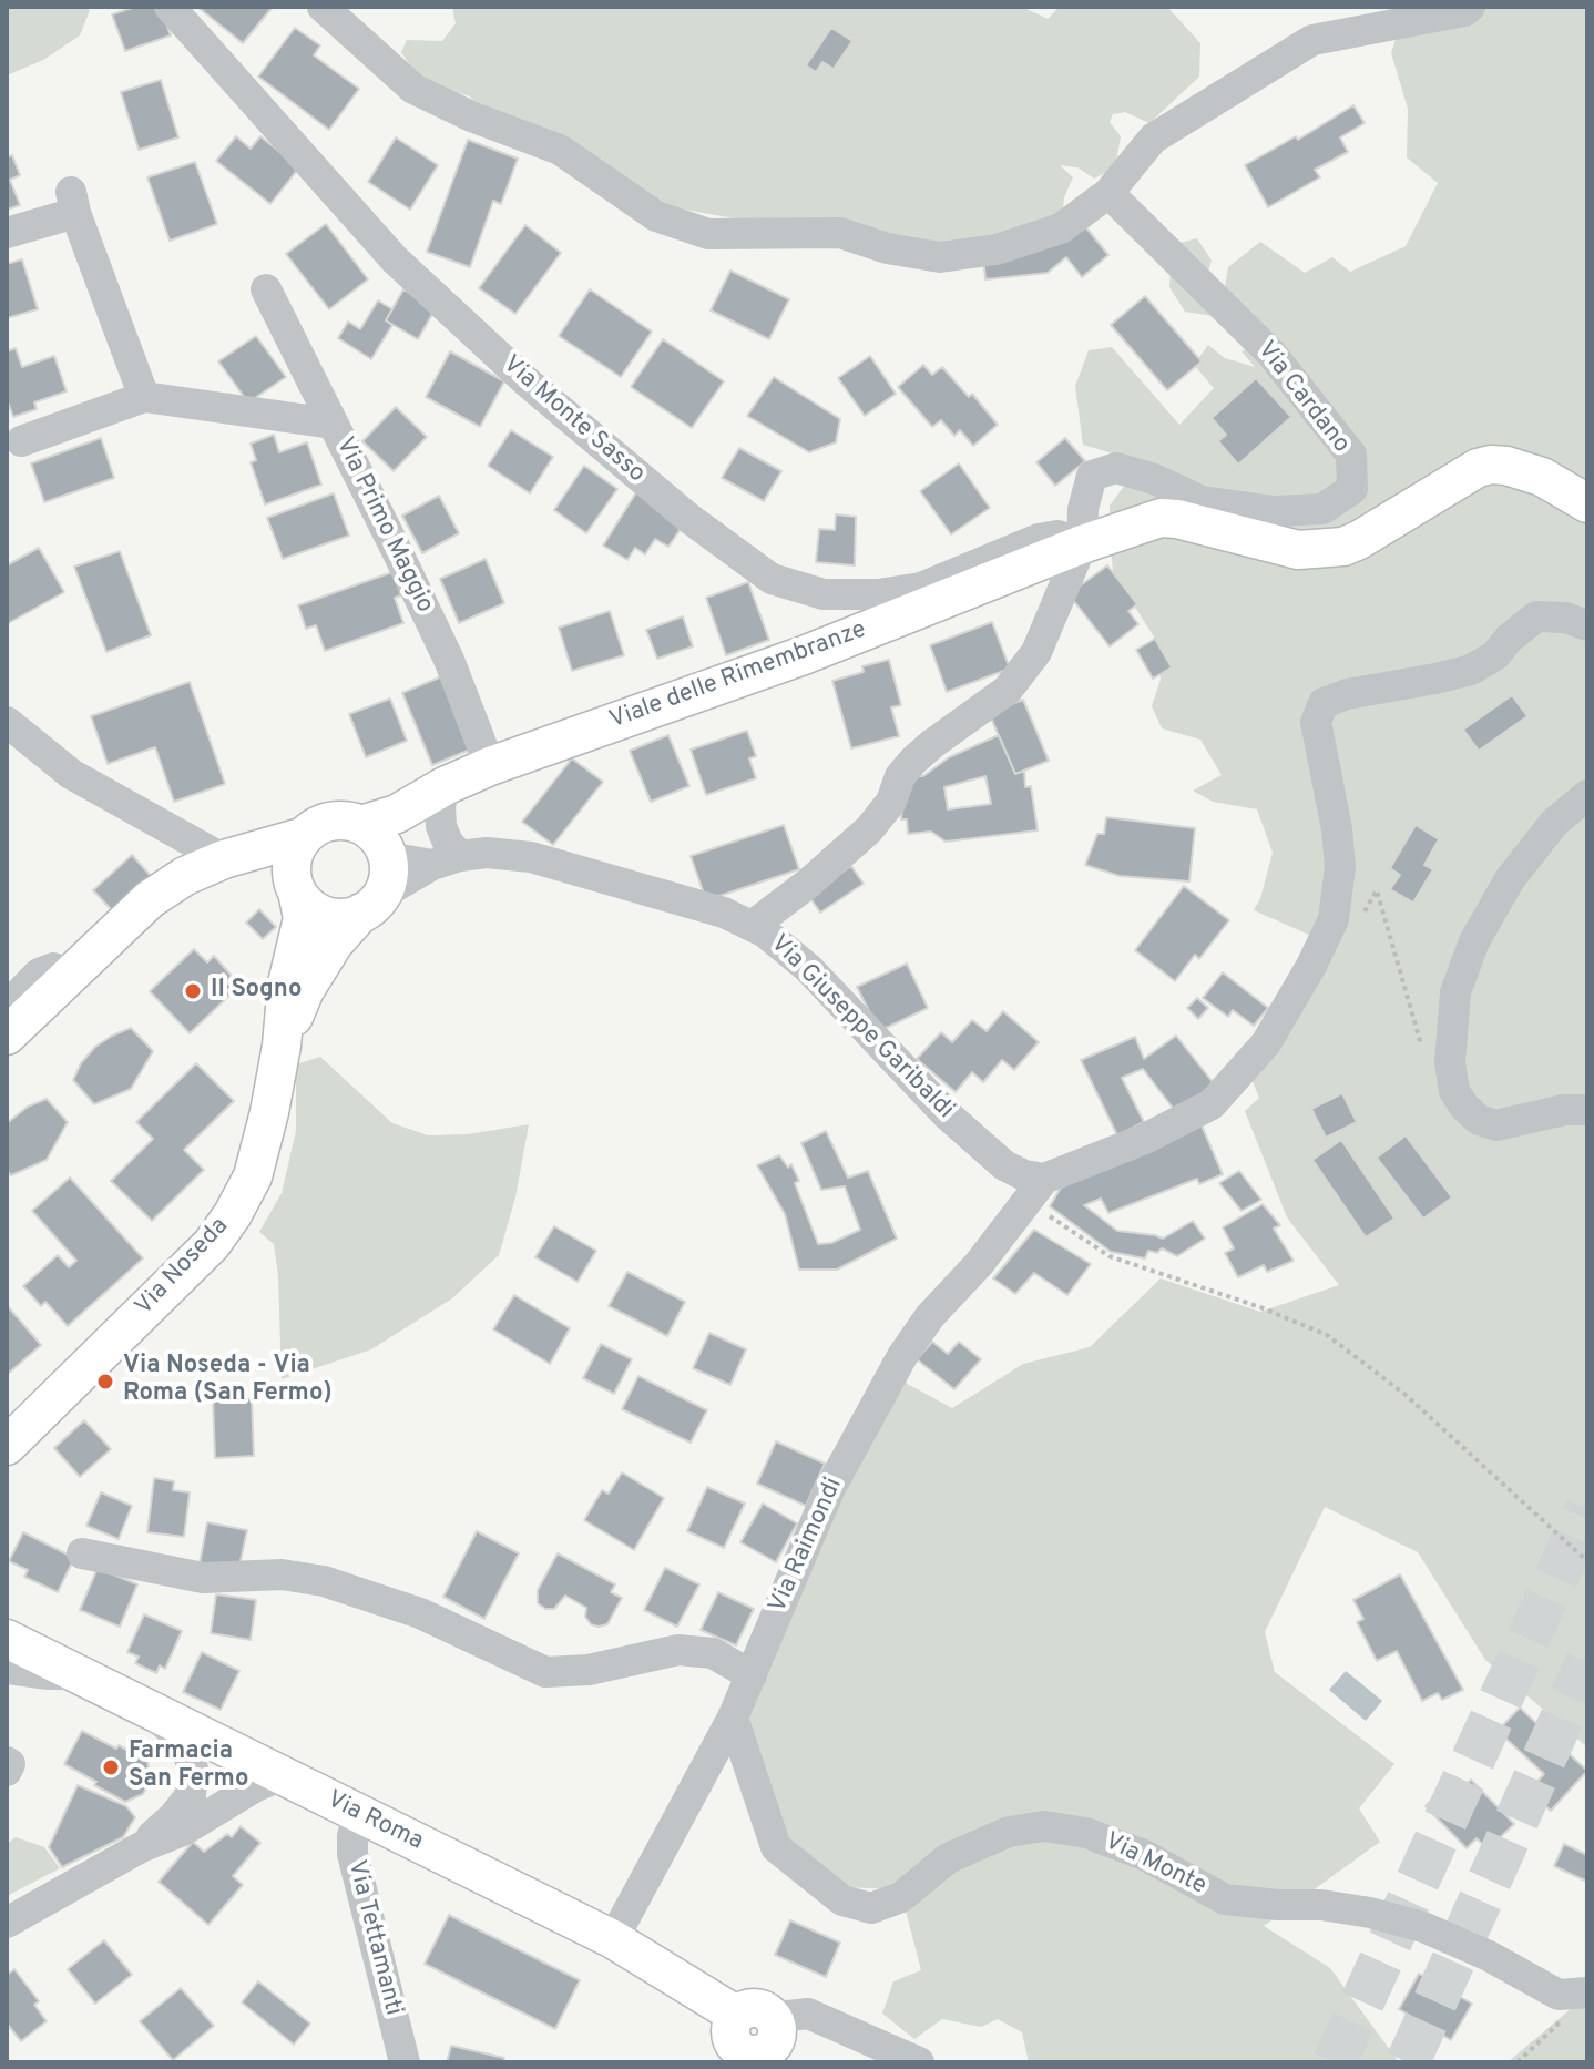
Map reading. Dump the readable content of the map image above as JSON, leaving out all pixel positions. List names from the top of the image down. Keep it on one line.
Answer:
{"streets":{"main road":["Viale delle Rimembranze","Via Noseda","Via Roma"],"street":["Via Cardano","Via Monte Sasso","Via Primo Maggio","Via Giuseppe Garibaldi","Via Raimondi","Via Monte","Via Tettamanti"]},"crossings":[["Via Cardano","Via Monte Sasso"],["Via Cardano","Viale delle Rimembranze"],["Via Cardano","Via Giuseppe Garibaldi"],["Via Monte Sasso","Viale delle Rimembranze"],["Via Primo Maggio","Viale delle Rimembranze"],["Viale delle Rimembranze","Via Giuseppe Garibaldi"],["Viale delle Rimembranze","Via Noseda"],["Via Giuseppe Garibaldi","Via Noseda"],["Via Giuseppe Garibaldi","Via Raimondi"],["Via Raimondi","Via Roma"],["Via Raimondi","Via Monte"],["Via Roma","Via Tettamanti"]],"places":["Il Sogno","Via Noseda - Via Roma (San Fermo)","Farmacia San Fermo"]}
